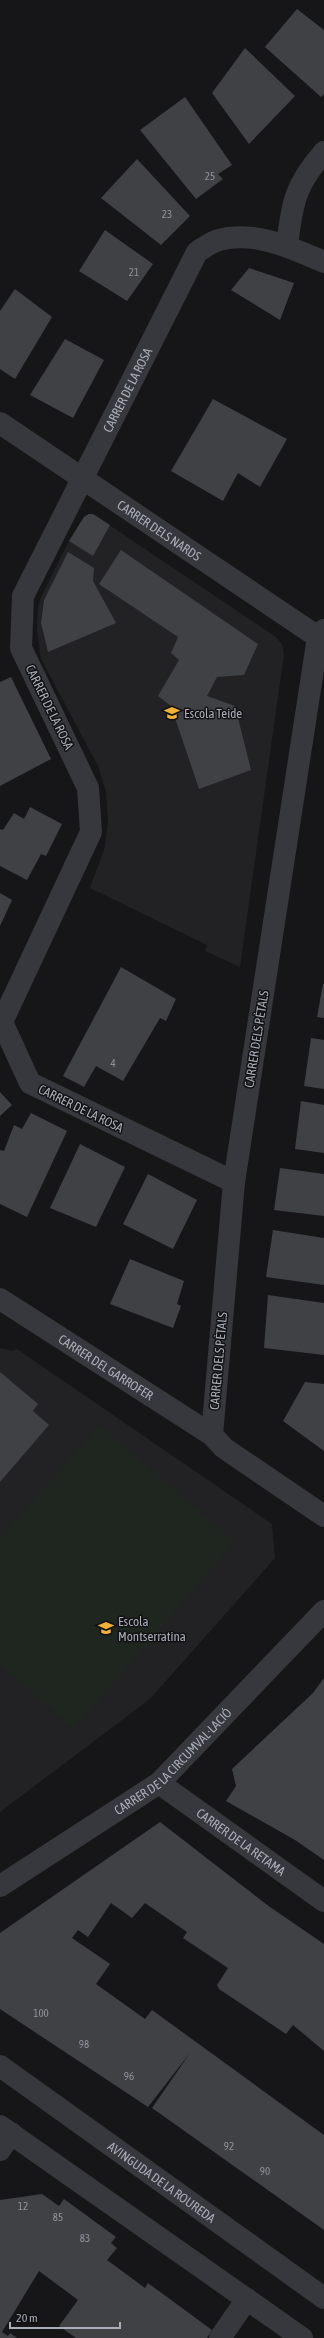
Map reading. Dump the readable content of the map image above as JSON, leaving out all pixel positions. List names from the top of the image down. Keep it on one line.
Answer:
{"streets":{"street":["CARRER DE LA ROSA","CARRER DELS NARDS","CARRER DELS PÈTALS","CARRER DEL GARROFER","CARRER DE LA CIRCUMVAL·LACIÓ","CARRER DE LA RETAMA","AVINGUDA DE LA ROUREDA"]},"crossings":[["CARRER DE LA ROSA","CARRER DELS NARDS"],["CARRER DE LA ROSA","CARRER DELS PÈTALS"],["CARRER DELS NARDS","CARRER DELS PÈTALS"],["CARRER DELS PÈTALS","CARRER DEL GARROFER"],["CARRER DE LA CIRCUMVAL·LACIÓ","CARRER DE LA RETAMA"]],"places":{"school or university":["Escola Teide","Escola Montserratina"]},"house_numbers":["25","23","21","4","100","98","96","92","90","12","85","83"],"scale_bar":"20 m"}
